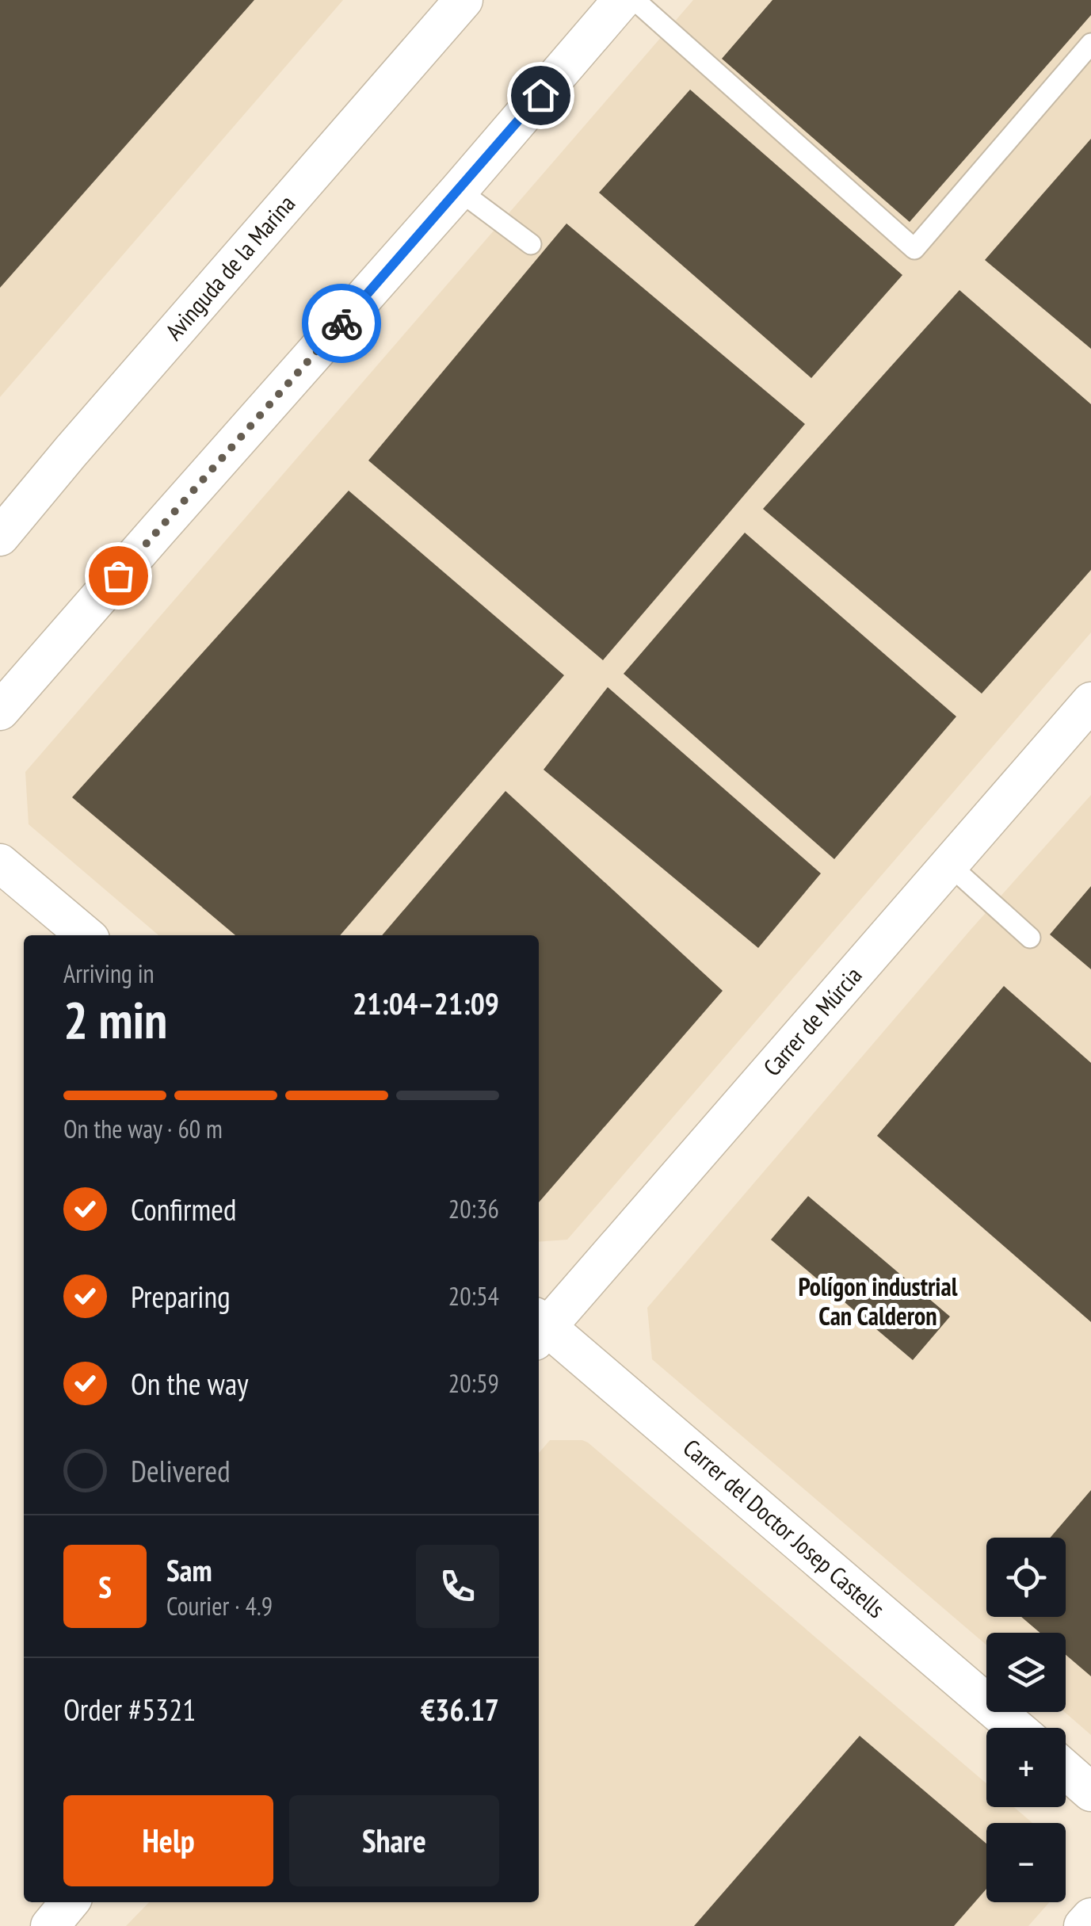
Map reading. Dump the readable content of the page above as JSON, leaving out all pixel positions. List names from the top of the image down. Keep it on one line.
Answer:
{"streets":{"street":["Avinguda de la Marina","Carrer de Múrcia","Carrer del Doctor Josep Castells"]},"crossings":[["Carrer de Múrcia","Carrer del Doctor Josep Castells"]],"districts":["Polígon industrial Can Calderon"],"page":{"heading":["2 min","Arriving in","21:04–21:09"],"panel":["Sam","Courier · 4.9","Order #5321","€36.17"],"bar":"On the way · 60 m","list":[["Confirmed","20:36"],["Preparing","20:54"],["On the way","20:59"],"Delivered"],"map_buttons":["+","−"],"round":"S","buttons":["Help","Share"]}}
